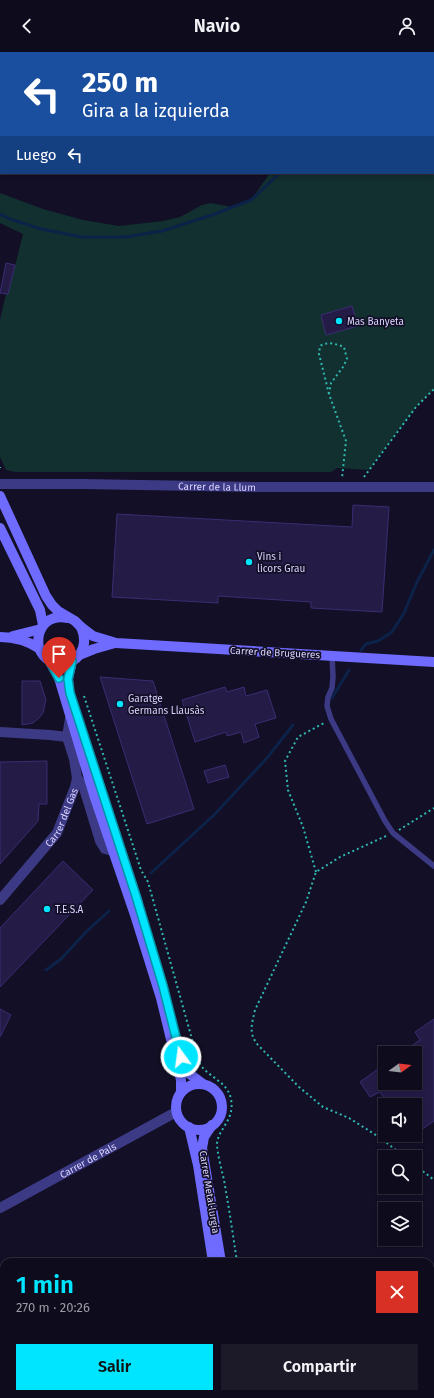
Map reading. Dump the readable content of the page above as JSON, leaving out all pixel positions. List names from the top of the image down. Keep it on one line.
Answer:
{"streets":{"main road":["Carrer de Brugueres","Carrer Metal·lurgia"],"street":["Carrer de la Llum","Carrer del Gas","Carrer de Pals"]},"crossings":[["Carrer de Pals","Carrer Metal·lurgia"]],"places":["Mas Banyeta","Vins i licors Grau","Garatge Germans Llausàs","T.E.S.A"],"north":"right","page":{"header":"Navio","turn":["250 m","Gira a la izquierda"],"then":"Luego","heading":["1 min","270 m · 20:26"],"buttons":["Salir","Compartir"]}}
